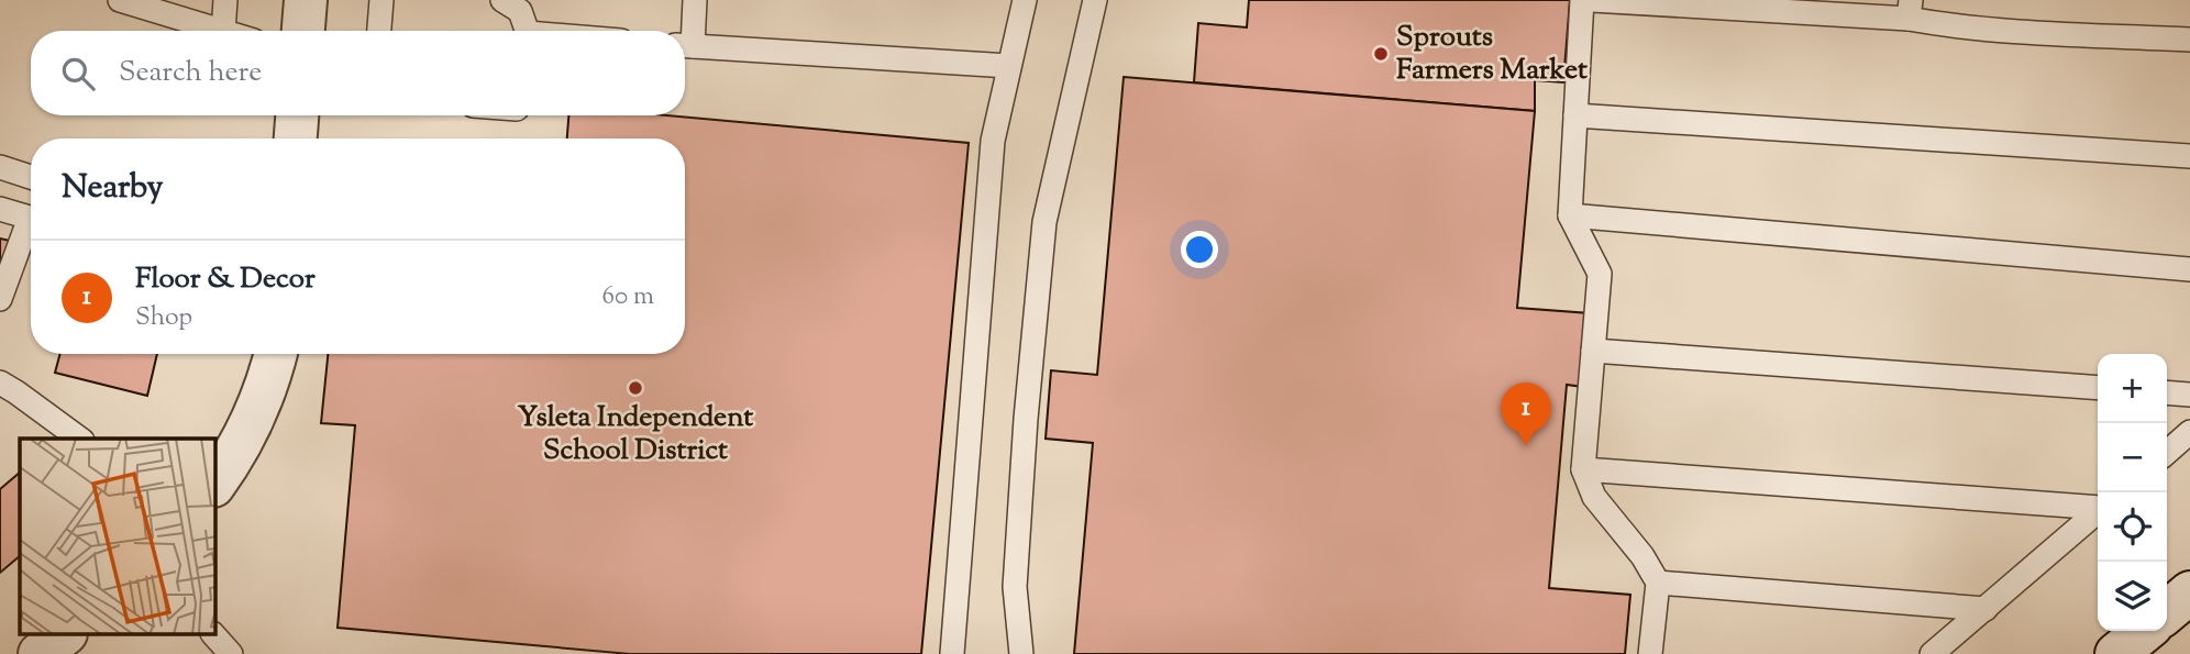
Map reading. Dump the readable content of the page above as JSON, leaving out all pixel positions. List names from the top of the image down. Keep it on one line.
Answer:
{"places":["Sprouts Farmers Market","Ysleta Independent School District"],"page":{"search":"Search here","heading":"Nearby","list":[{"mark":"1","name":"Floor & Decor","note":"Shop","value":"60 m"}],"map_buttons":["+","−"],"pins":"1"}}
